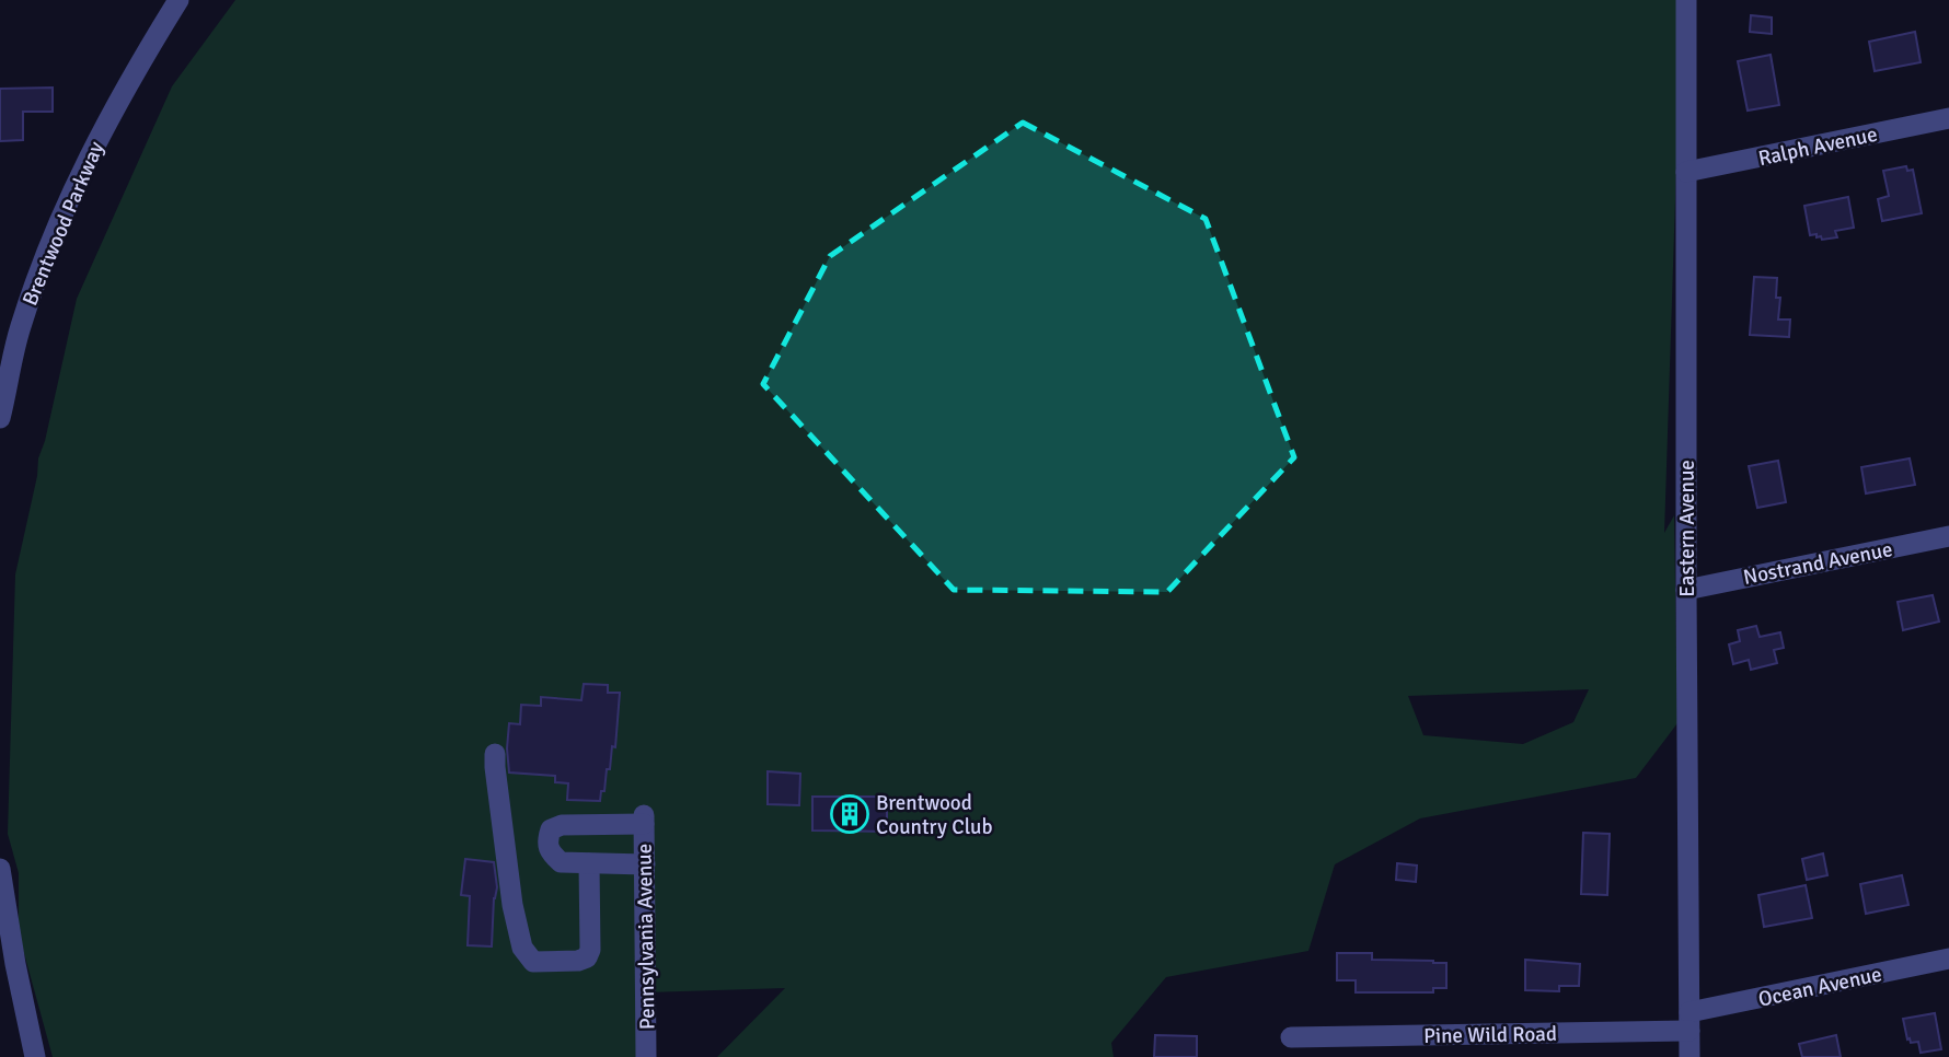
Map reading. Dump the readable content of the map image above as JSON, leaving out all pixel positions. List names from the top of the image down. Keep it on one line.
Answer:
{"streets":{"street":["Ralph Avenue","Brentwood Parkway","Eastern Avenue","Nostrand Avenue","Pennsylvania Avenue","Ocean Avenue","Pine Wild Road"]},"crossings":[["Ralph Avenue","Eastern Avenue"],["Eastern Avenue","Nostrand Avenue"],["Eastern Avenue","Ocean Avenue"],["Eastern Avenue","Pine Wild Road"],["Ocean Avenue","Pine Wild Road"]],"places":{"building":["Brentwood Country Club"]}}
